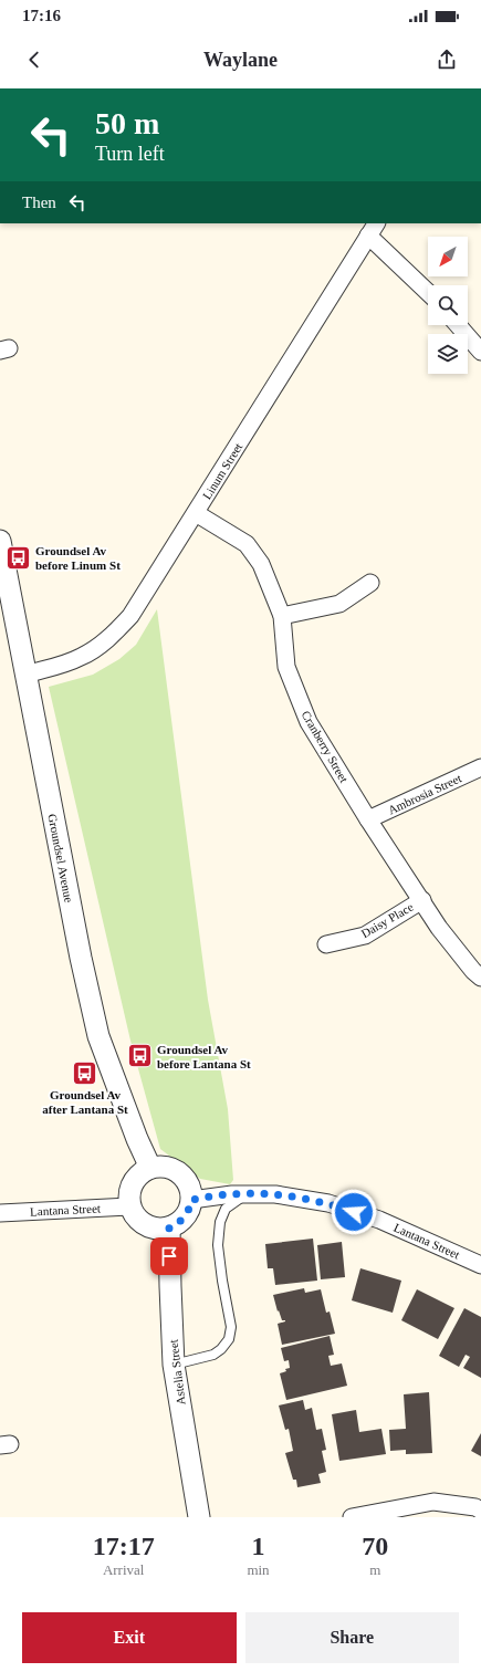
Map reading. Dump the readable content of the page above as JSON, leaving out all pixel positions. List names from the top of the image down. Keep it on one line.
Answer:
{"streets":{"street":["Linum Street","Cranberry Street","Ambrosia Street","Groundsel Avenue","Daisy Place","Lantana Street","Astelia Street"]},"crossings":[["Linum Street","Cranberry Street"],["Linum Street","Groundsel Avenue"],["Cranberry Street","Ambrosia Street"],["Cranberry Street","Daisy Place"],["Groundsel Avenue","Lantana Street"],["Groundsel Avenue","Astelia Street"],["Lantana Street","Astelia Street"]],"places":{"bus stop":["Groundsel Av before Linum St","Groundsel Av before Lantana St","Groundsel Av after Lantana St"]},"north":"bottom left","page":{"status":"17:16","header":"Waylane","turn":["50 m","Turn left"],"then":"Then","eta":["17:17","Arrival","1","min","70","m"],"buttons":["Exit","Share"]}}
